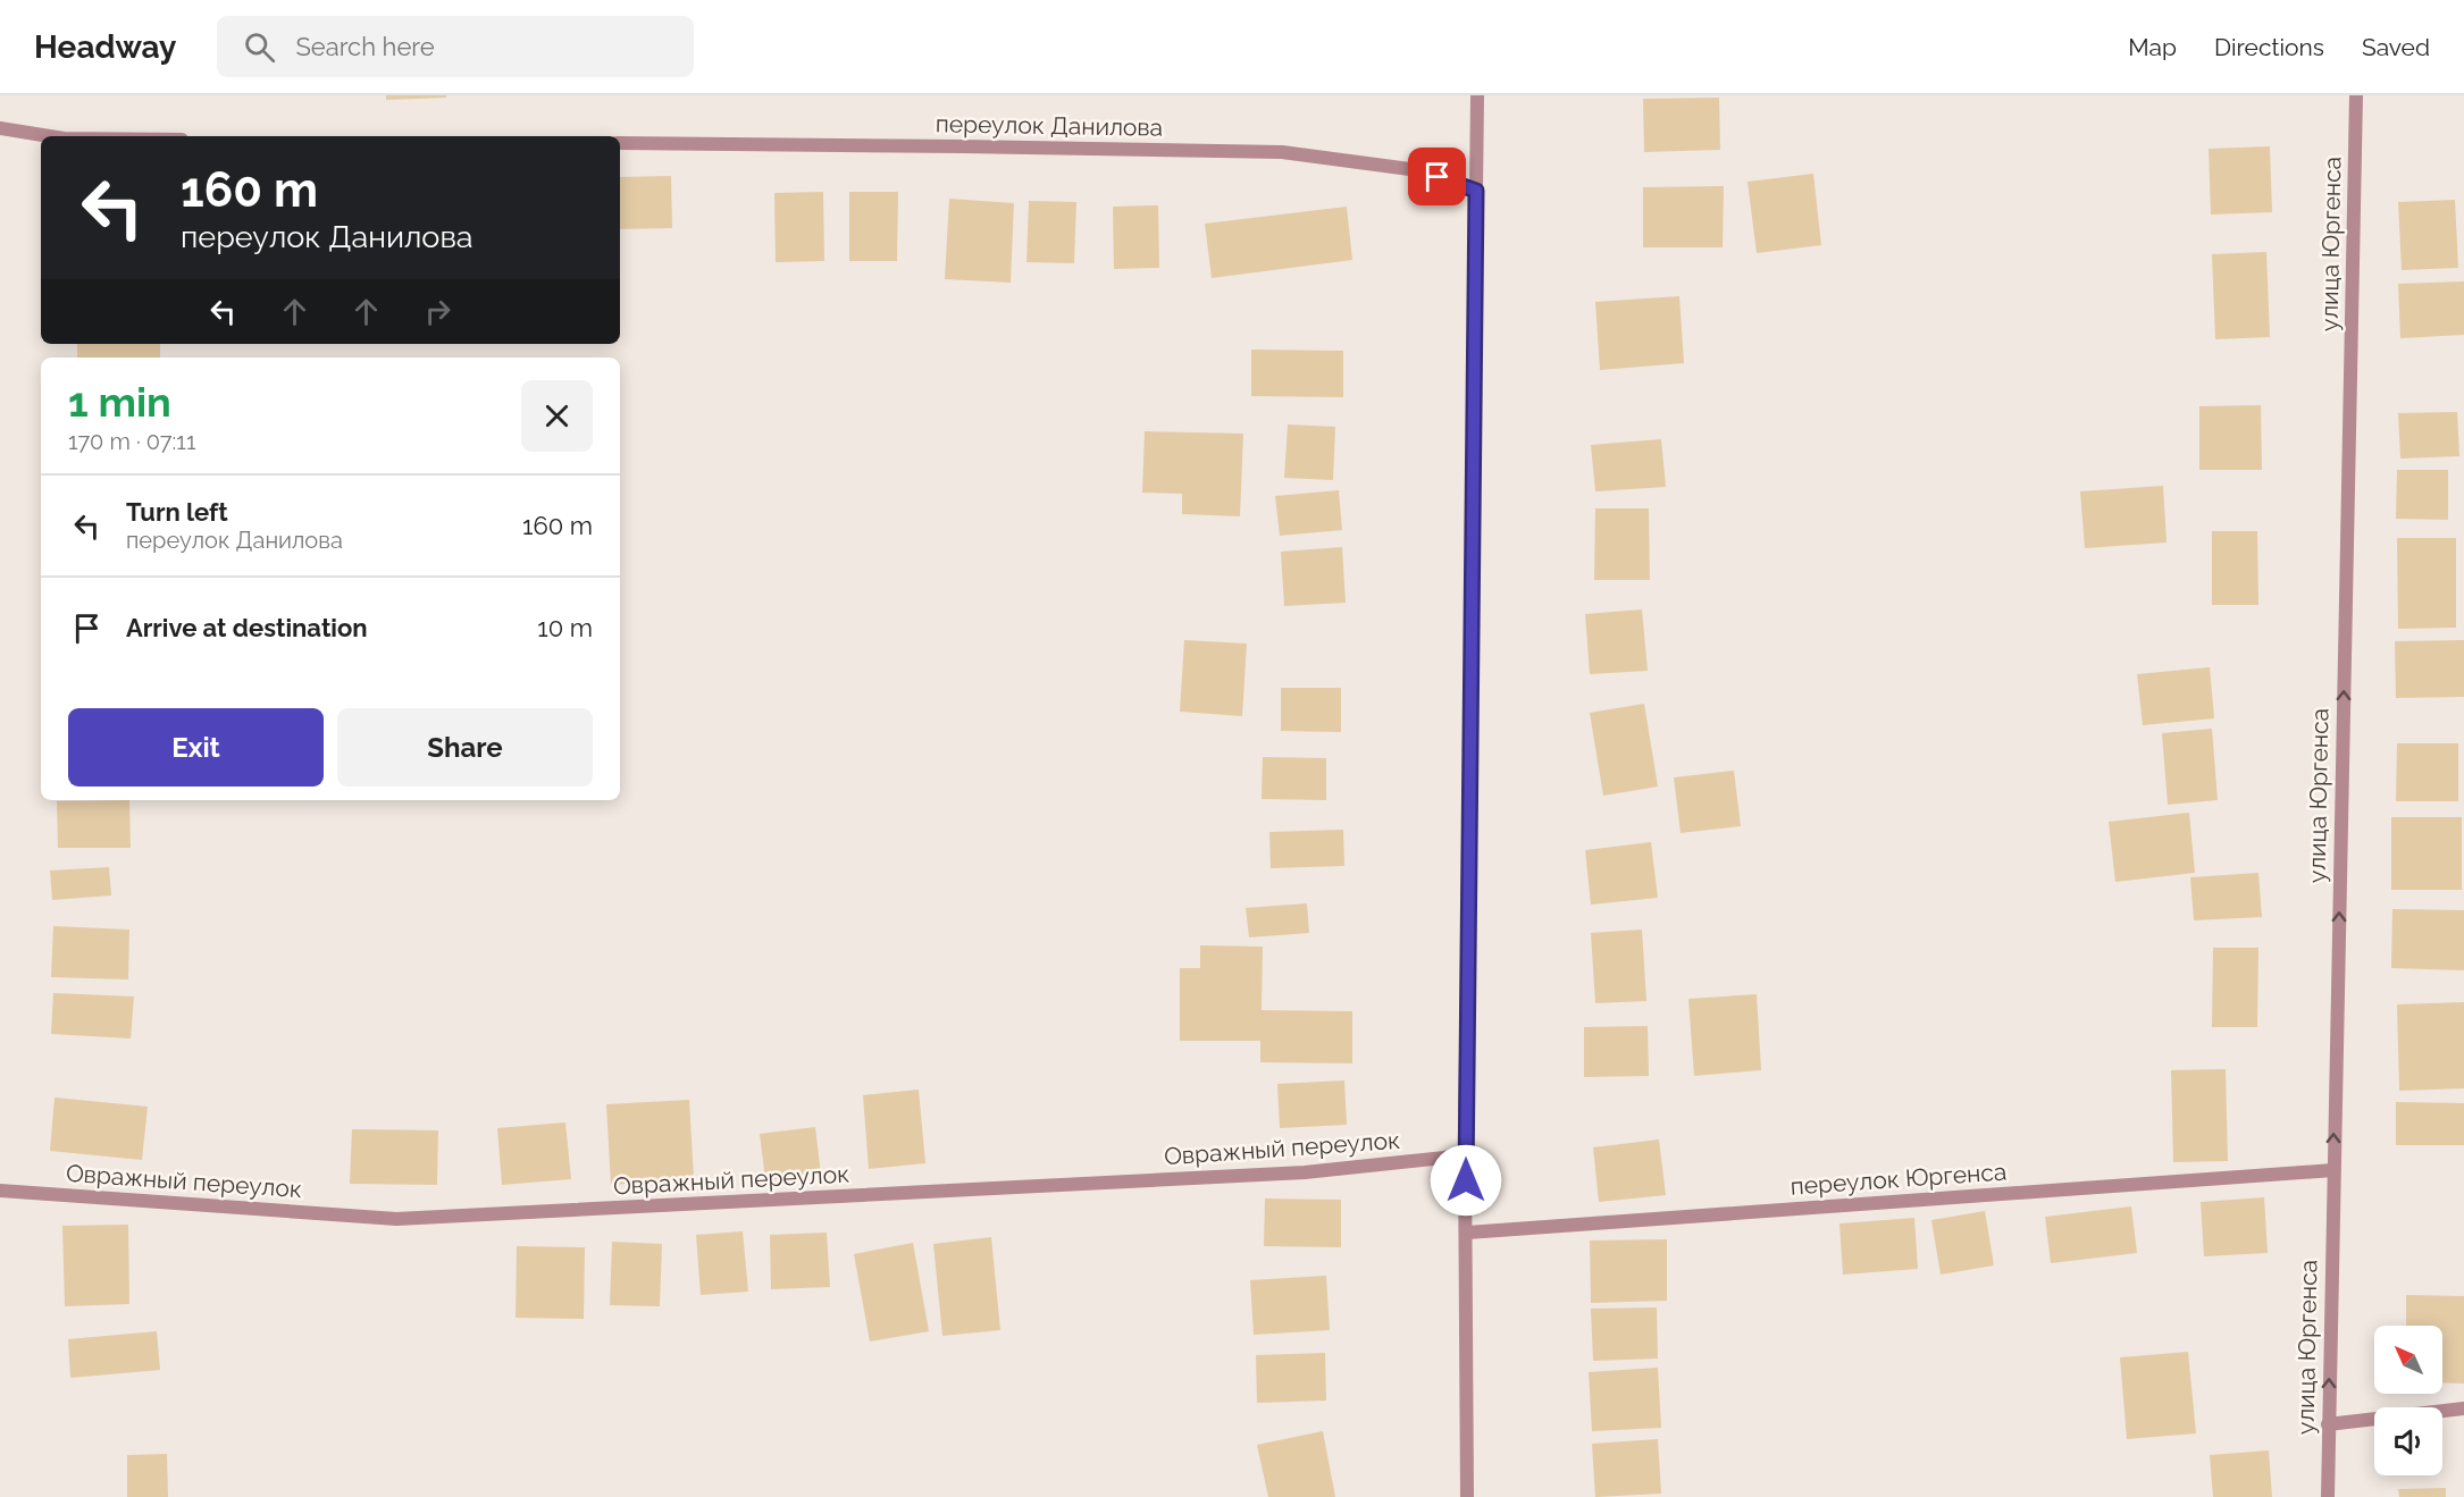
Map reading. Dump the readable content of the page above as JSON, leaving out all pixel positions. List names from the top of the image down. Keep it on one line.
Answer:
{"streets":{"street":["переулок Данилова","улица Юргенса","Овражный переулок","переулок Юргенса"]},"crossings":[["улица Юргенса","переулок Юргенса"]],"one_way":["улица Юргенса"],"north":"top left","page":{"header":"Headway","search":"Search here","nav":["Map","Directions","Saved"],"turn":["160 m","переулок Данилова"],"heading":["1 min","170 m · 07:11"],"list":[{"name":"Turn left","note":"переулок Данилова","value":"160 m"},{"name":"Arrive at destination","value":"10 m"}],"buttons":["Exit","Share"]}}
